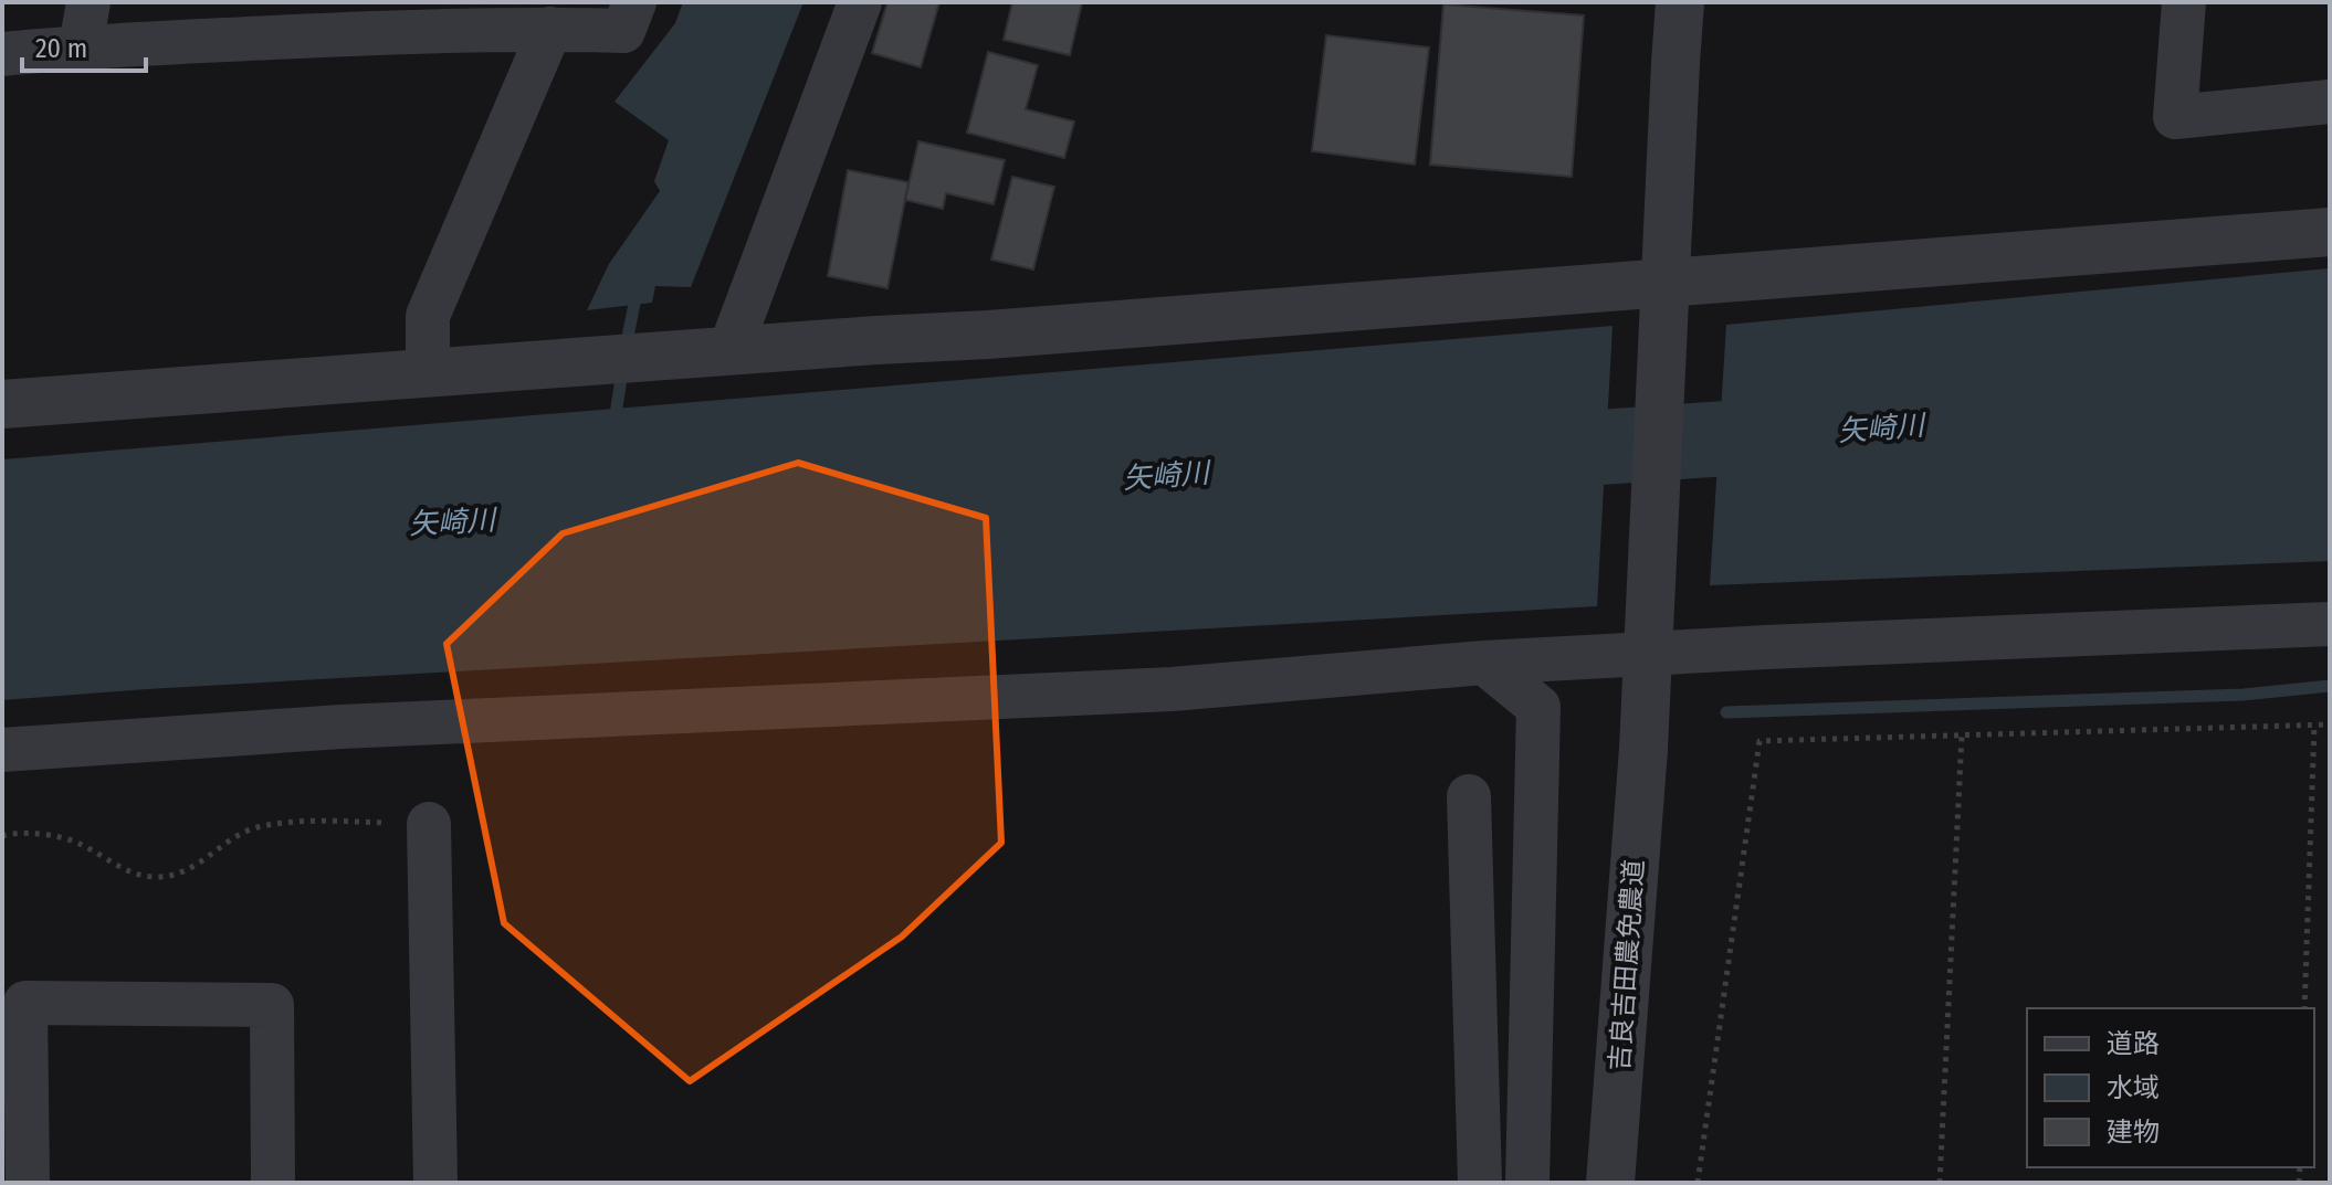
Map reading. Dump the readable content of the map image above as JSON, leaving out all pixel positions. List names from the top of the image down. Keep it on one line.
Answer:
{"streets":{"street":["吉良吉田農免農道"]},"water":["矢崎川"],"legend":["道路","水域","建物"],"scale_bar":"20 m"}
